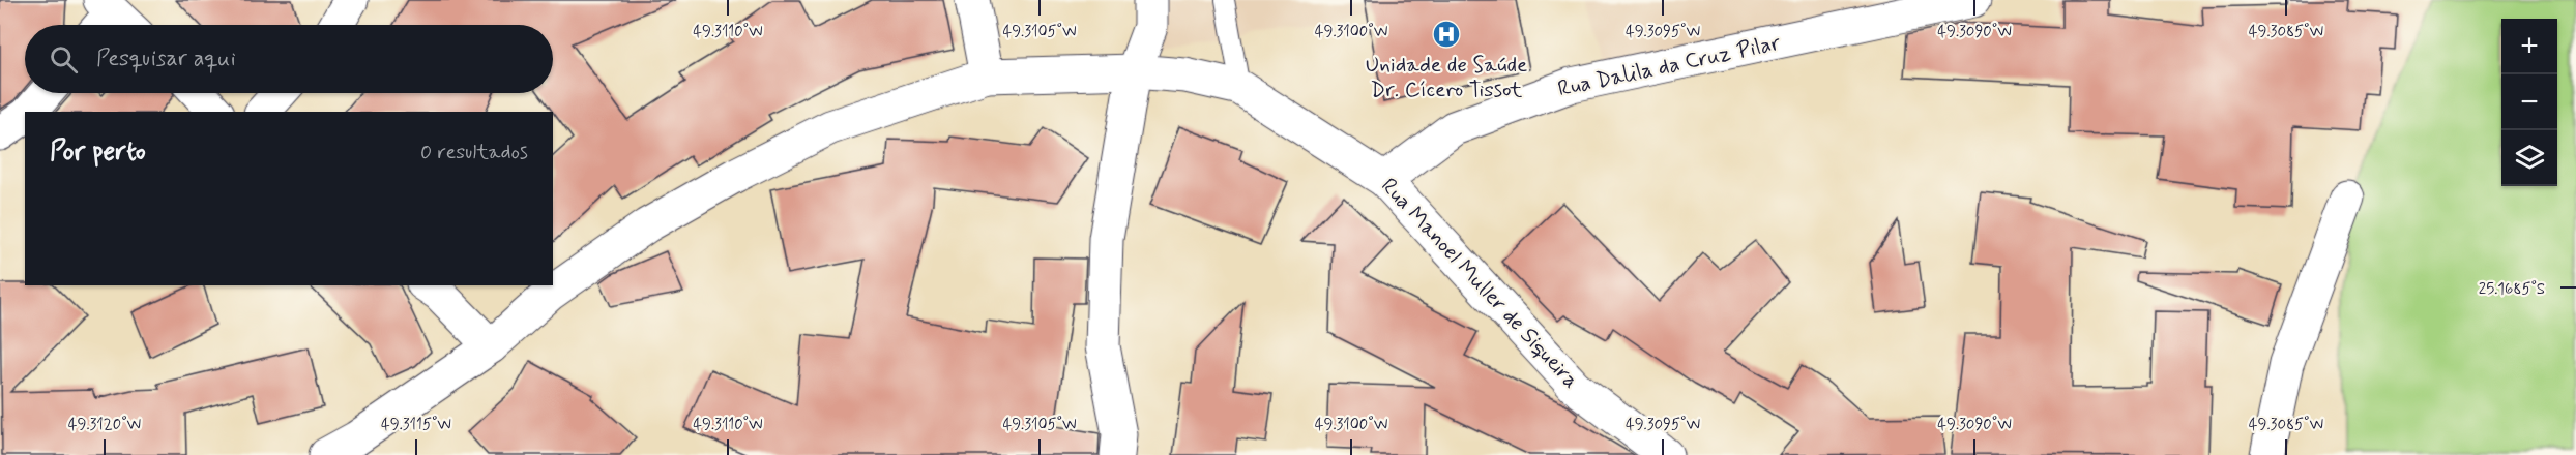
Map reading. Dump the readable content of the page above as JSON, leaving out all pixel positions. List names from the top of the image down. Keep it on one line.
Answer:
{"streets":{"street":["Rua Dalila da Cruz Pilar","Rua Manoel Muller de Siqueira"]},"crossings":[["Rua Dalila da Cruz Pilar","Rua Manoel Muller de Siqueira"]],"places":{"hospital":["Unidade de Saúde Dr. Cícero Tissot"]},"page":{"map_buttons":["+","−"],"search":"Pesquisar aqui","heading":["Por perto","0 resultados"]},"coordinates":["49.3110°W","49.3105°W","49.3100°W","49.3095°W","49.3090°W","49.3085°W","25.1685°S","49.3120°W","49.3115°W"]}
